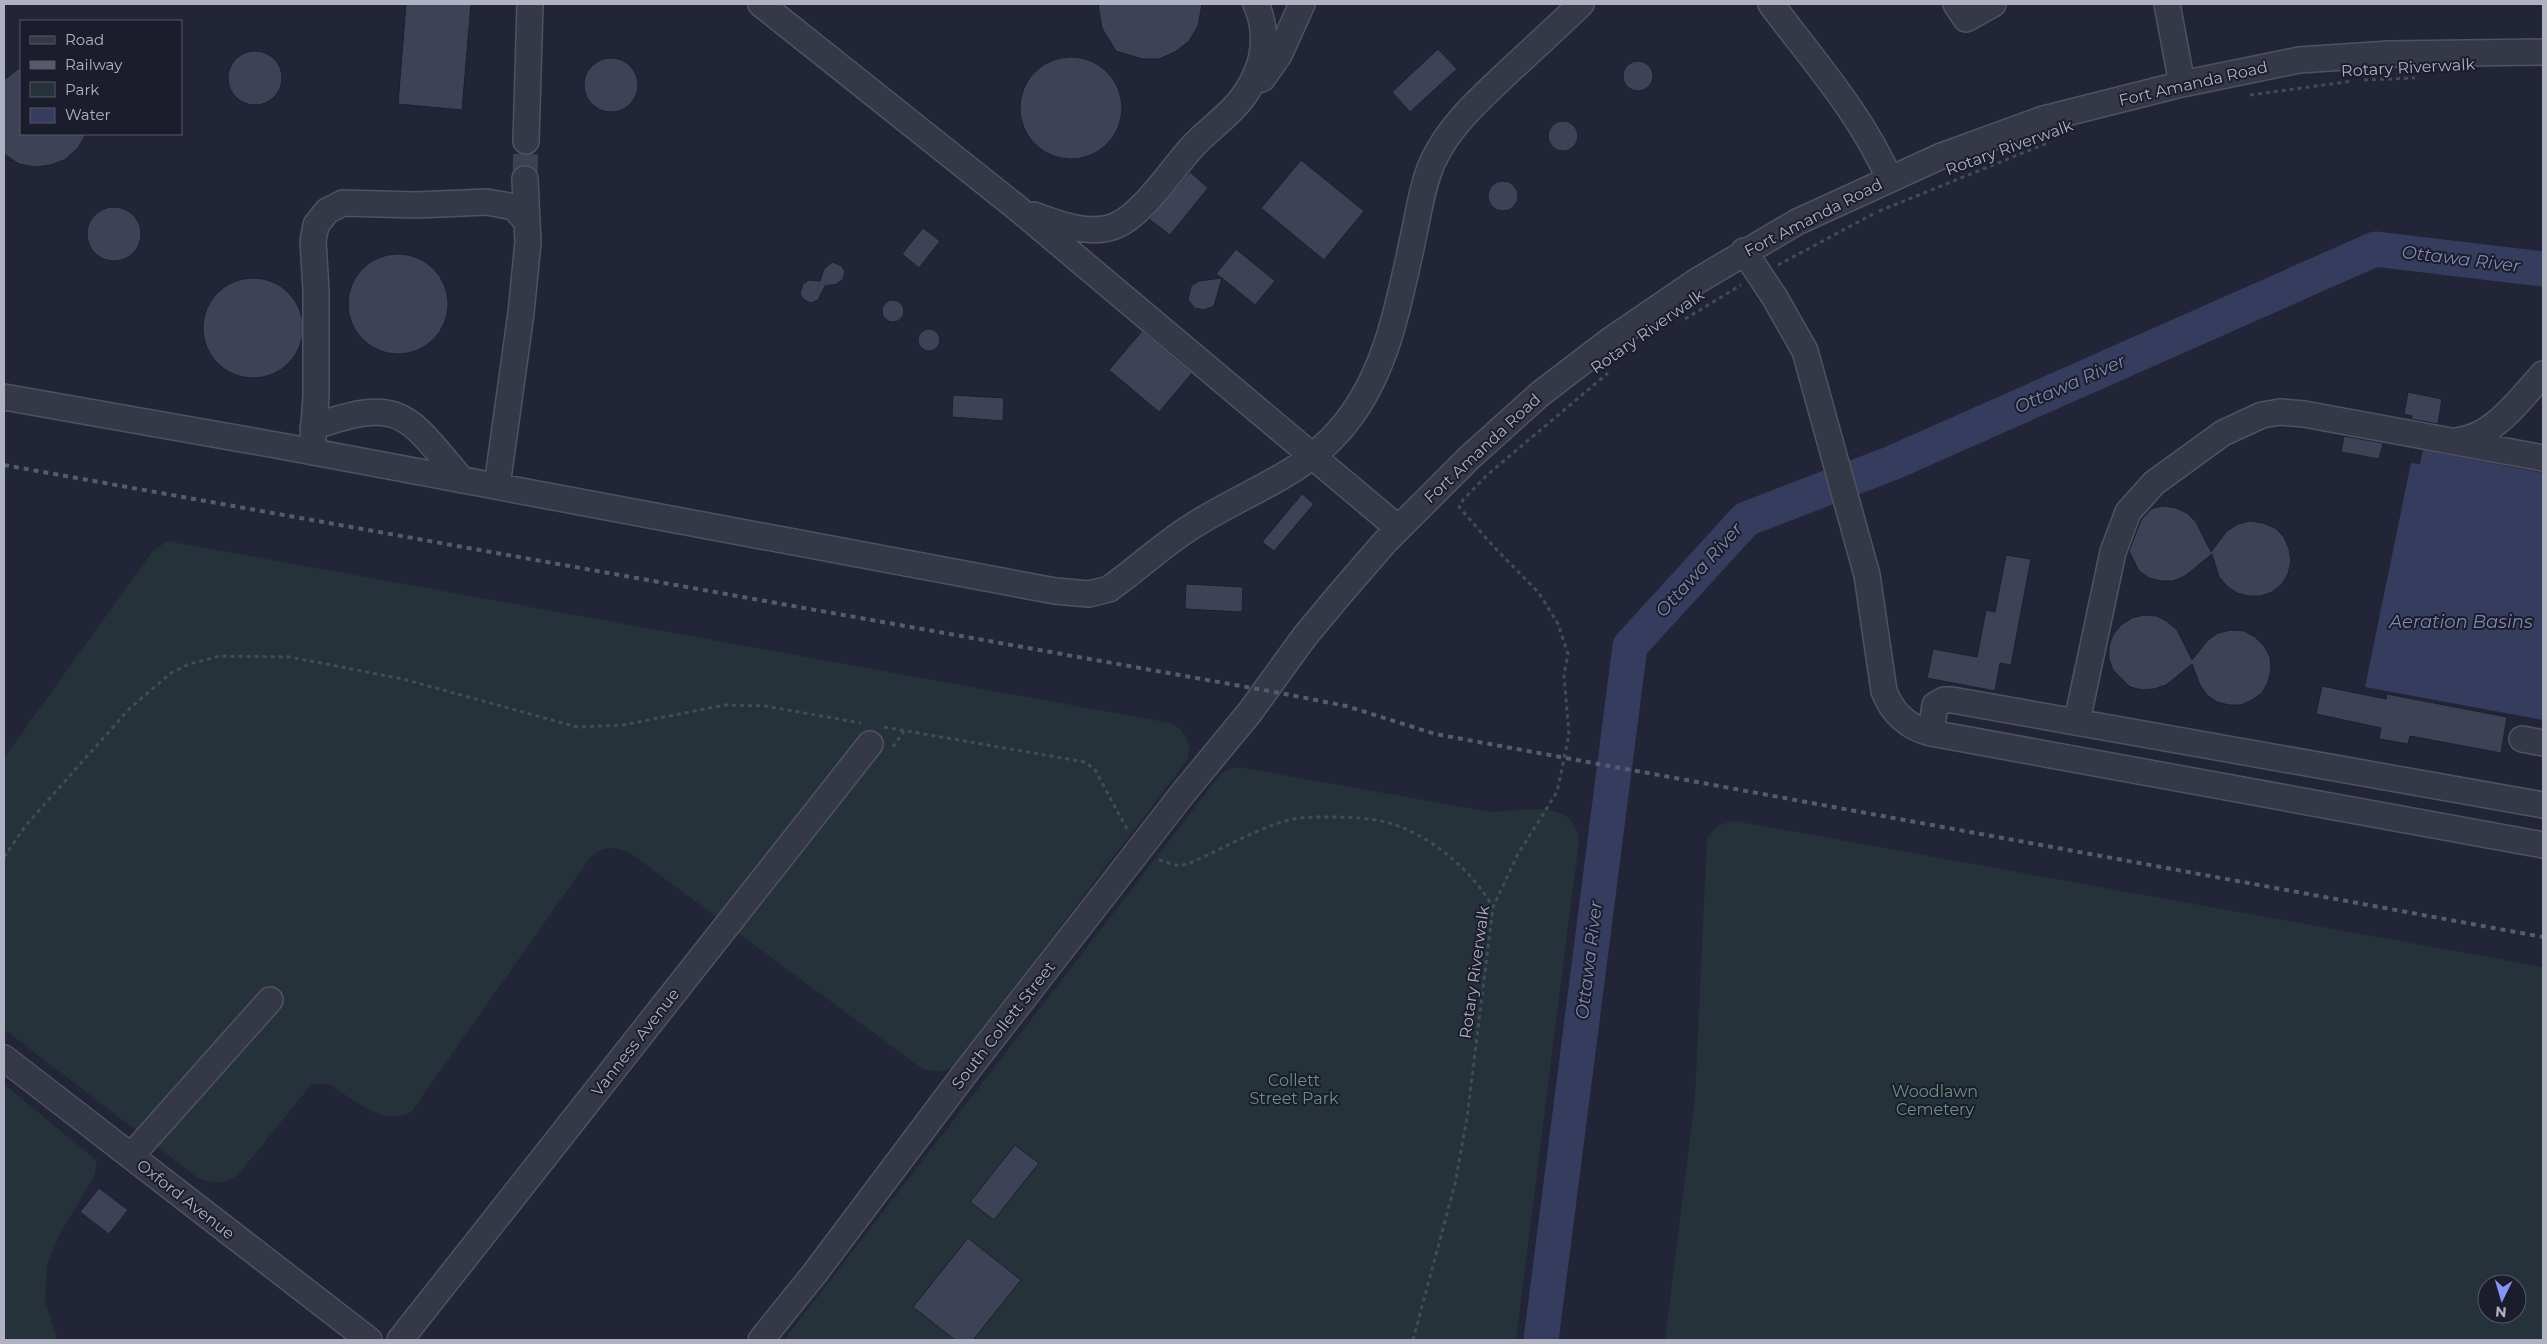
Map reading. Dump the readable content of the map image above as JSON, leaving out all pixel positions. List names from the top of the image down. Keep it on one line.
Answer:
{"streets":{"street":["Fort Amanda Road","South Collett Street","Vanness Avenue","Oxford Avenue"],"path":["Rotary Riverwalk"]},"crossings":[["Fort Amanda Road","South Collett Street"]],"water":["Ottawa River","Aeration Basins"],"parks":["Collett Street Park","Woodlawn Cemetery"],"legend":["Road","Railway","Park","Water"],"north":"bottom"}
